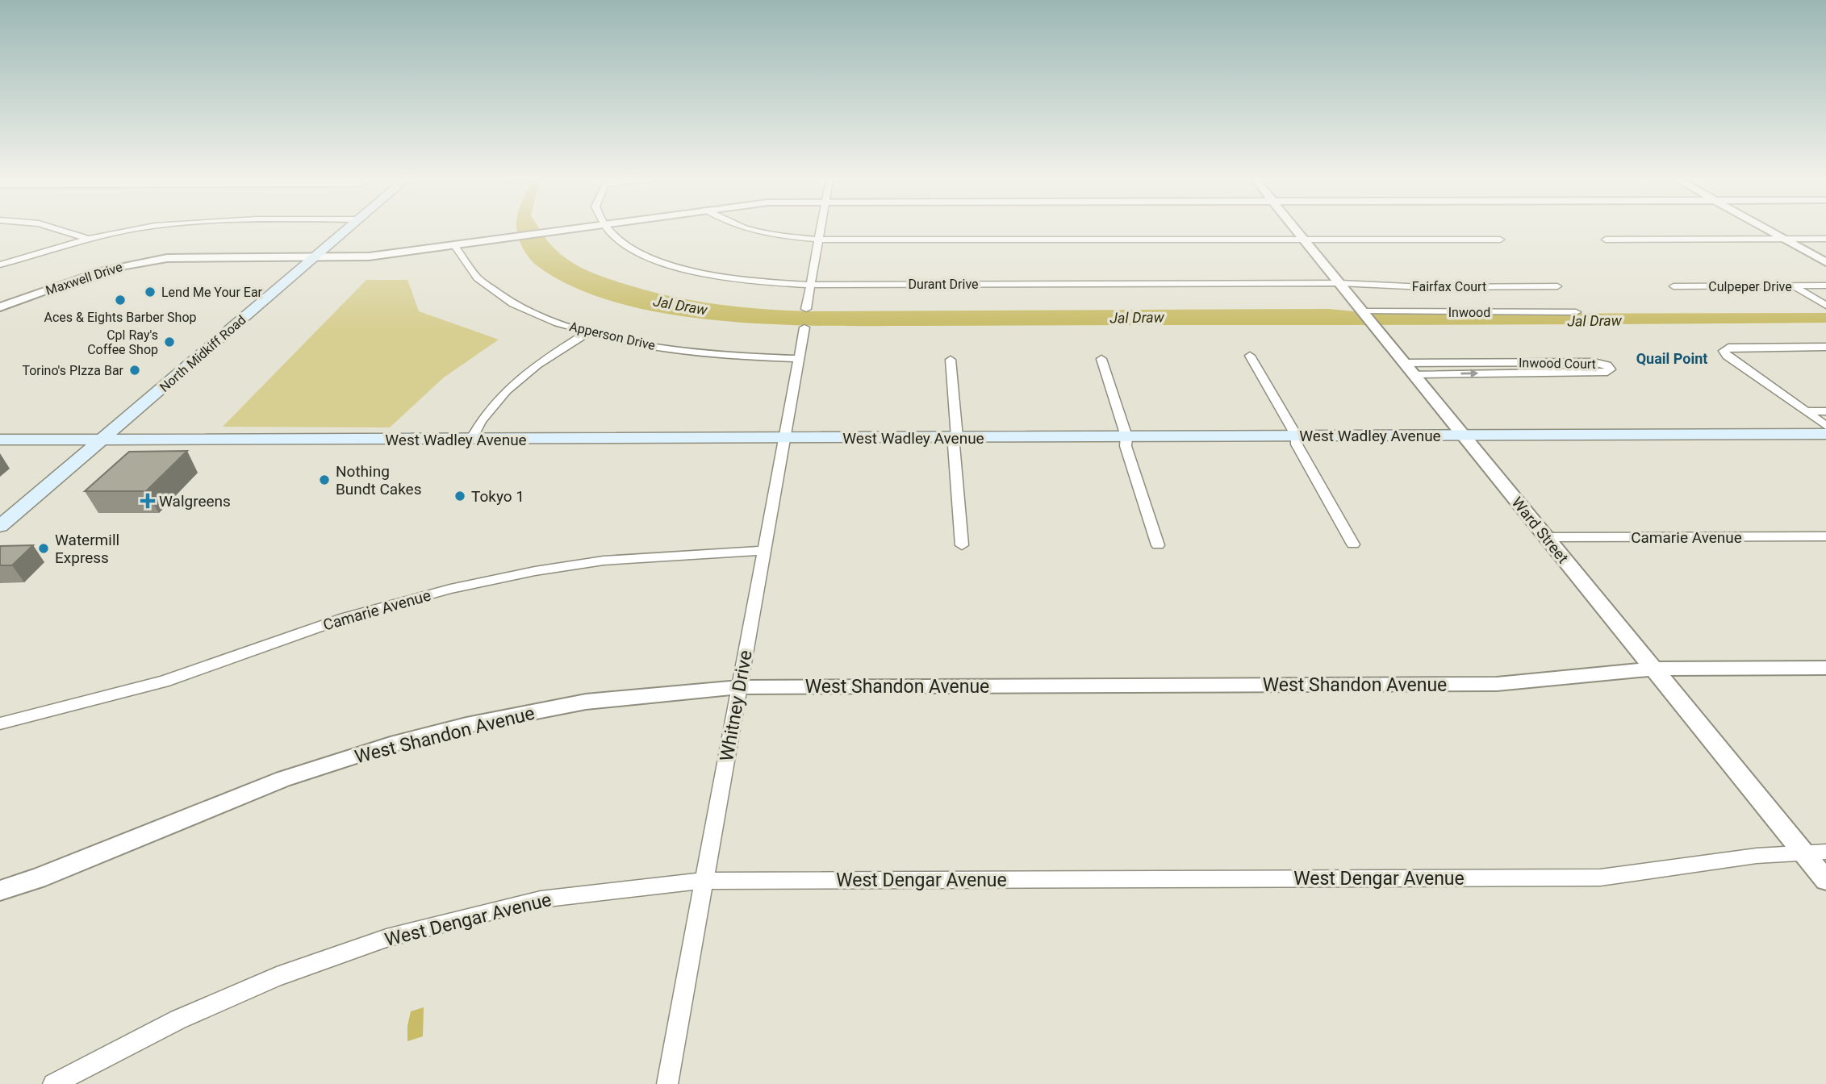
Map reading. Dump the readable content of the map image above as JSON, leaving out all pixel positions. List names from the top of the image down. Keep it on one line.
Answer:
{"streets":{"main road":["North Midkiff Road","West Wadley Avenue"],"street":["Maxwell Drive","Durant Drive","Fairfax Court","Culpeper Drive","Inwood","Apperson Drive","Inwood Court","Ward Street","Camarie Avenue","West Shandon Avenue","Whitney Drive","West Dengar Avenue"]},"crossings":[["Maxwell Drive","Apperson Drive"],["Maxwell Drive","North Midkiff Road"],["Durant Drive","Fairfax Court"],["Durant Drive","Ward Street"],["Fairfax Court","Ward Street"],["Inwood","Ward Street"],["Apperson Drive","Whitney Drive"],["North Midkiff Road","West Wadley Avenue"],["Inwood Court","Ward Street"],["West Wadley Avenue","Ward Street"],["West Wadley Avenue","Whitney Drive"],["Ward Street","Camarie Avenue"],["Ward Street","West Shandon Avenue"],["Ward Street","West Dengar Avenue"],["Camarie Avenue","Whitney Drive"],["West Shandon Avenue","Whitney Drive"],["Whitney Drive","West Dengar Avenue"]],"districts":["Quail Point"],"water":["Jal Draw"],"places":{"other":["Lend Me Your Ear","Aces & Eights Barber Shop","Cpl Ray's Coffee Shop","Torino's PIzza Bar","Nothing Bundt Cakes","Tokyo 1","Watermill Express"],"health":["Walgreens"]}}
